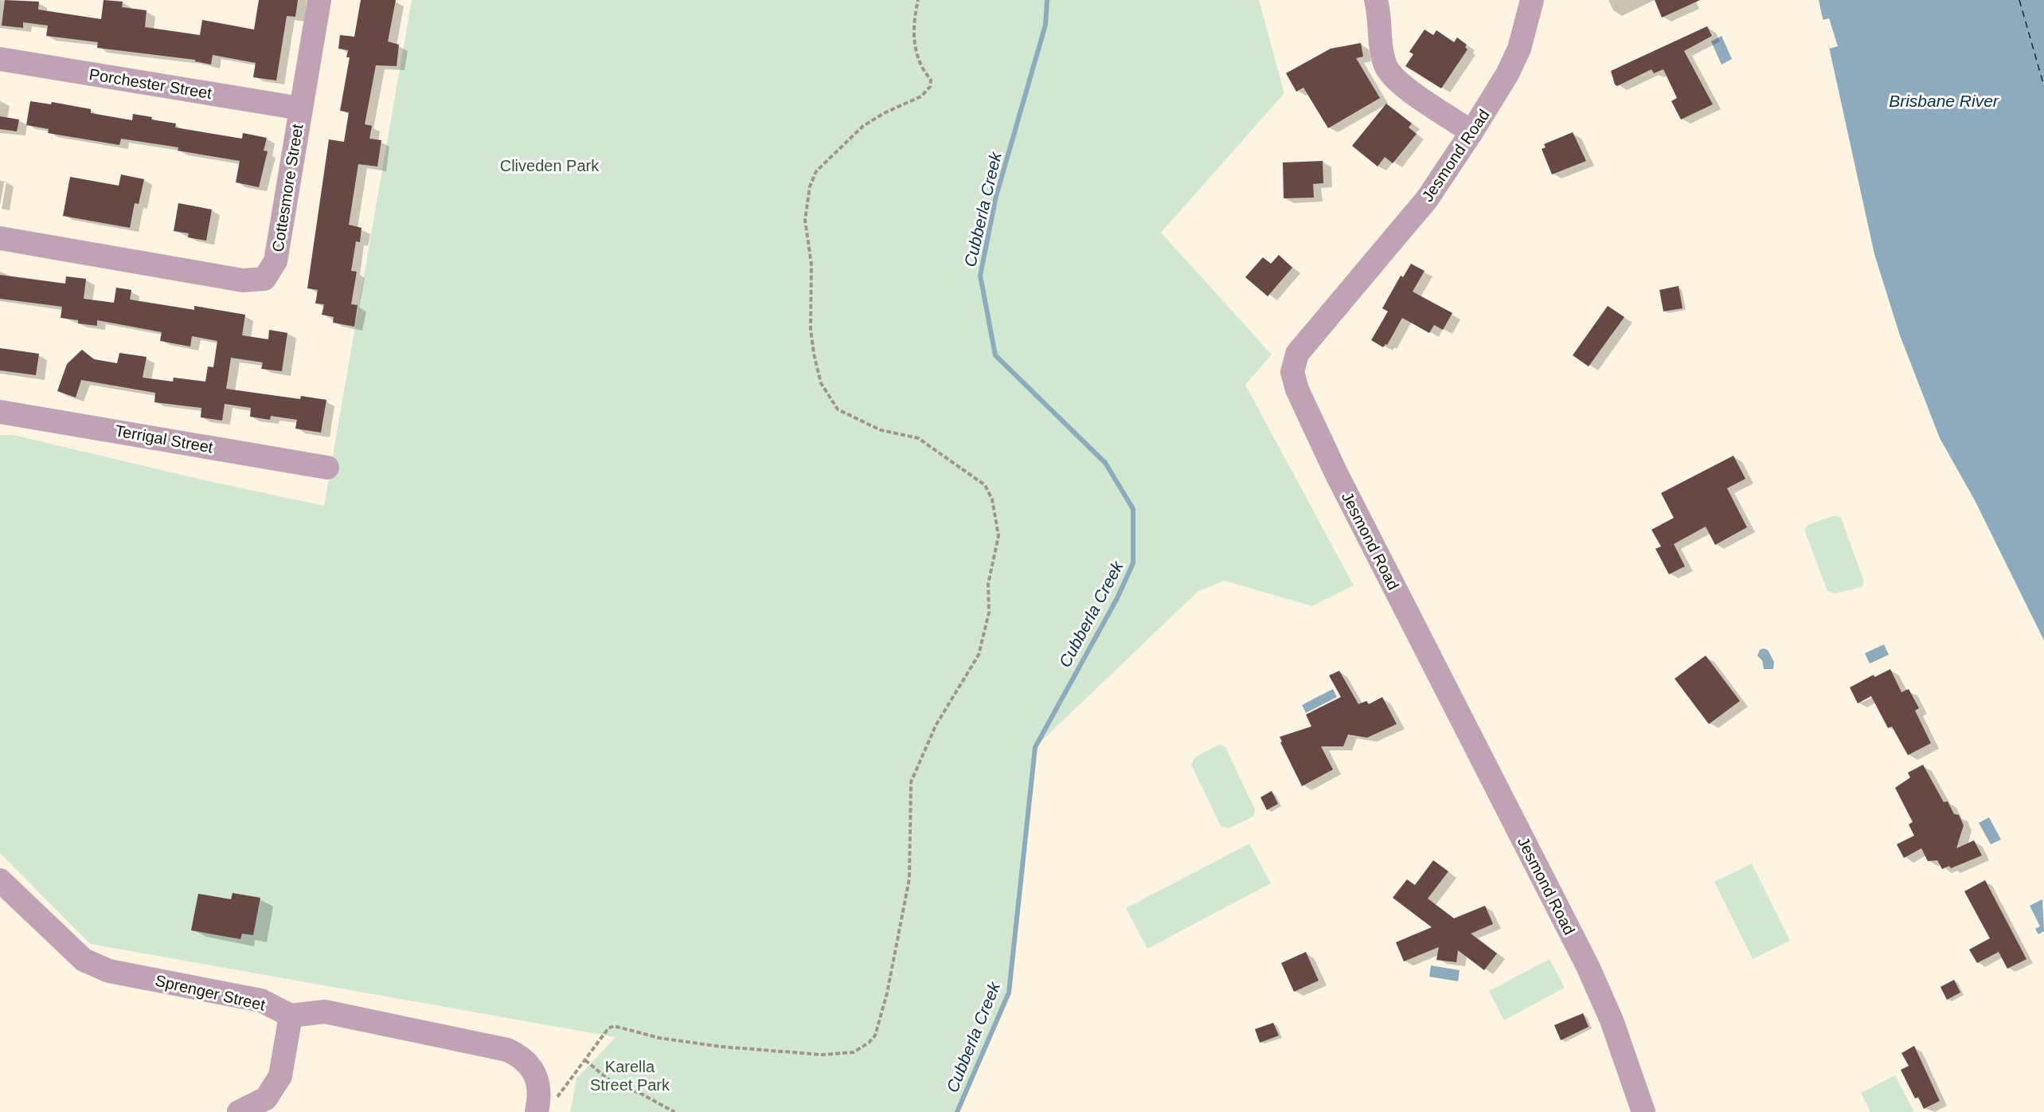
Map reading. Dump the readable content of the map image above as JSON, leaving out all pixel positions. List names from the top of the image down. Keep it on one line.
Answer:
{"streets":{"street":["Porchester Street","Jesmond Road","Cottesmore Street","Terrigal Street","Sprenger Street"]},"crossings":[["Porchester Street","Cottesmore Street"]],"water":["Brisbane River","Cubberla Creek"],"parks":["Cliveden Park","Karella Street Park"]}
